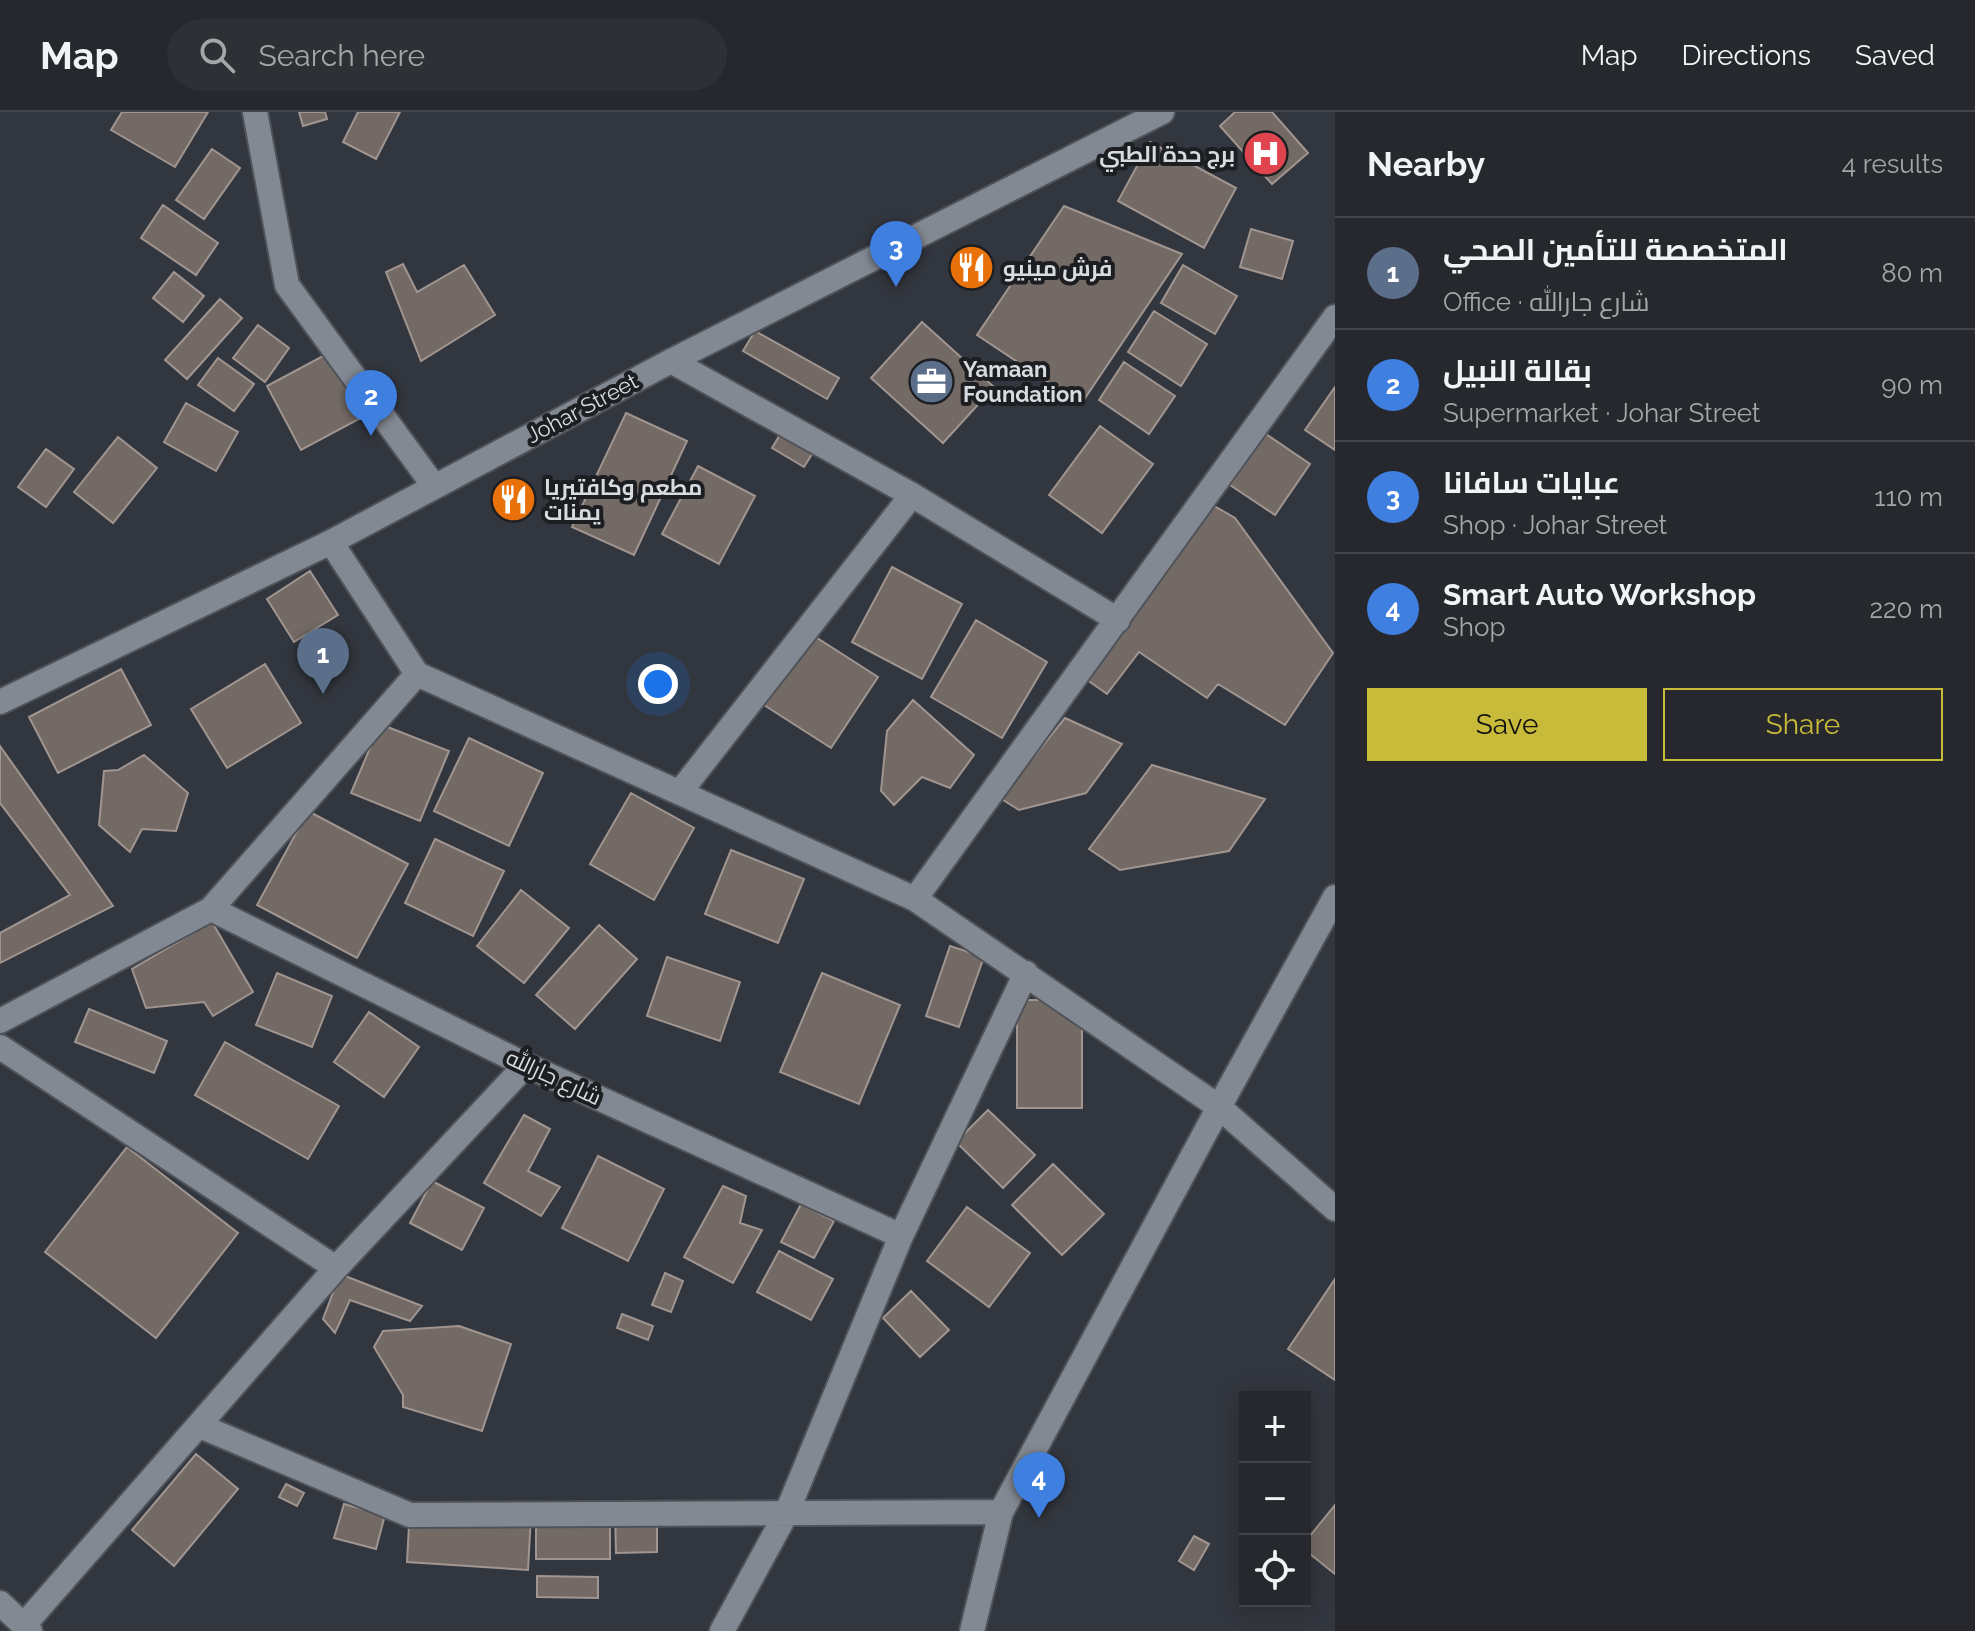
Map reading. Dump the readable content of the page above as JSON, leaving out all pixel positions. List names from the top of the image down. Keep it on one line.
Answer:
{"streets":{"street":["Johar Street","شارع جارالله"]},"places":{"hospital":["برج حدة الطبي"],"restaurant":["فرش مينيو","مطعم وكافتيريا يمنات"],"office":["Yamaan Foundation"]},"page":{"header":"Map","search":"Search here","nav":["Map","Directions","Saved"],"heading":["Nearby","4 results"],"list":[{"mark":"1","name":"المتخصصة للتأمين الصحي","note":"Office · شارع جارالله","value":"80 m"},{"mark":"2","name":"بقالة النبيل","note":"Supermarket · Johar Street","value":"90 m"},{"mark":"3","name":"عبايات سافانا","note":"Shop · Johar Street","value":"110 m"},{"mark":"4","name":"Smart Auto Workshop","note":"Shop","value":"220 m"}],"pins":["3","2","1","4"],"buttons":["Save","Share"],"map_buttons":["+","−"]}}
